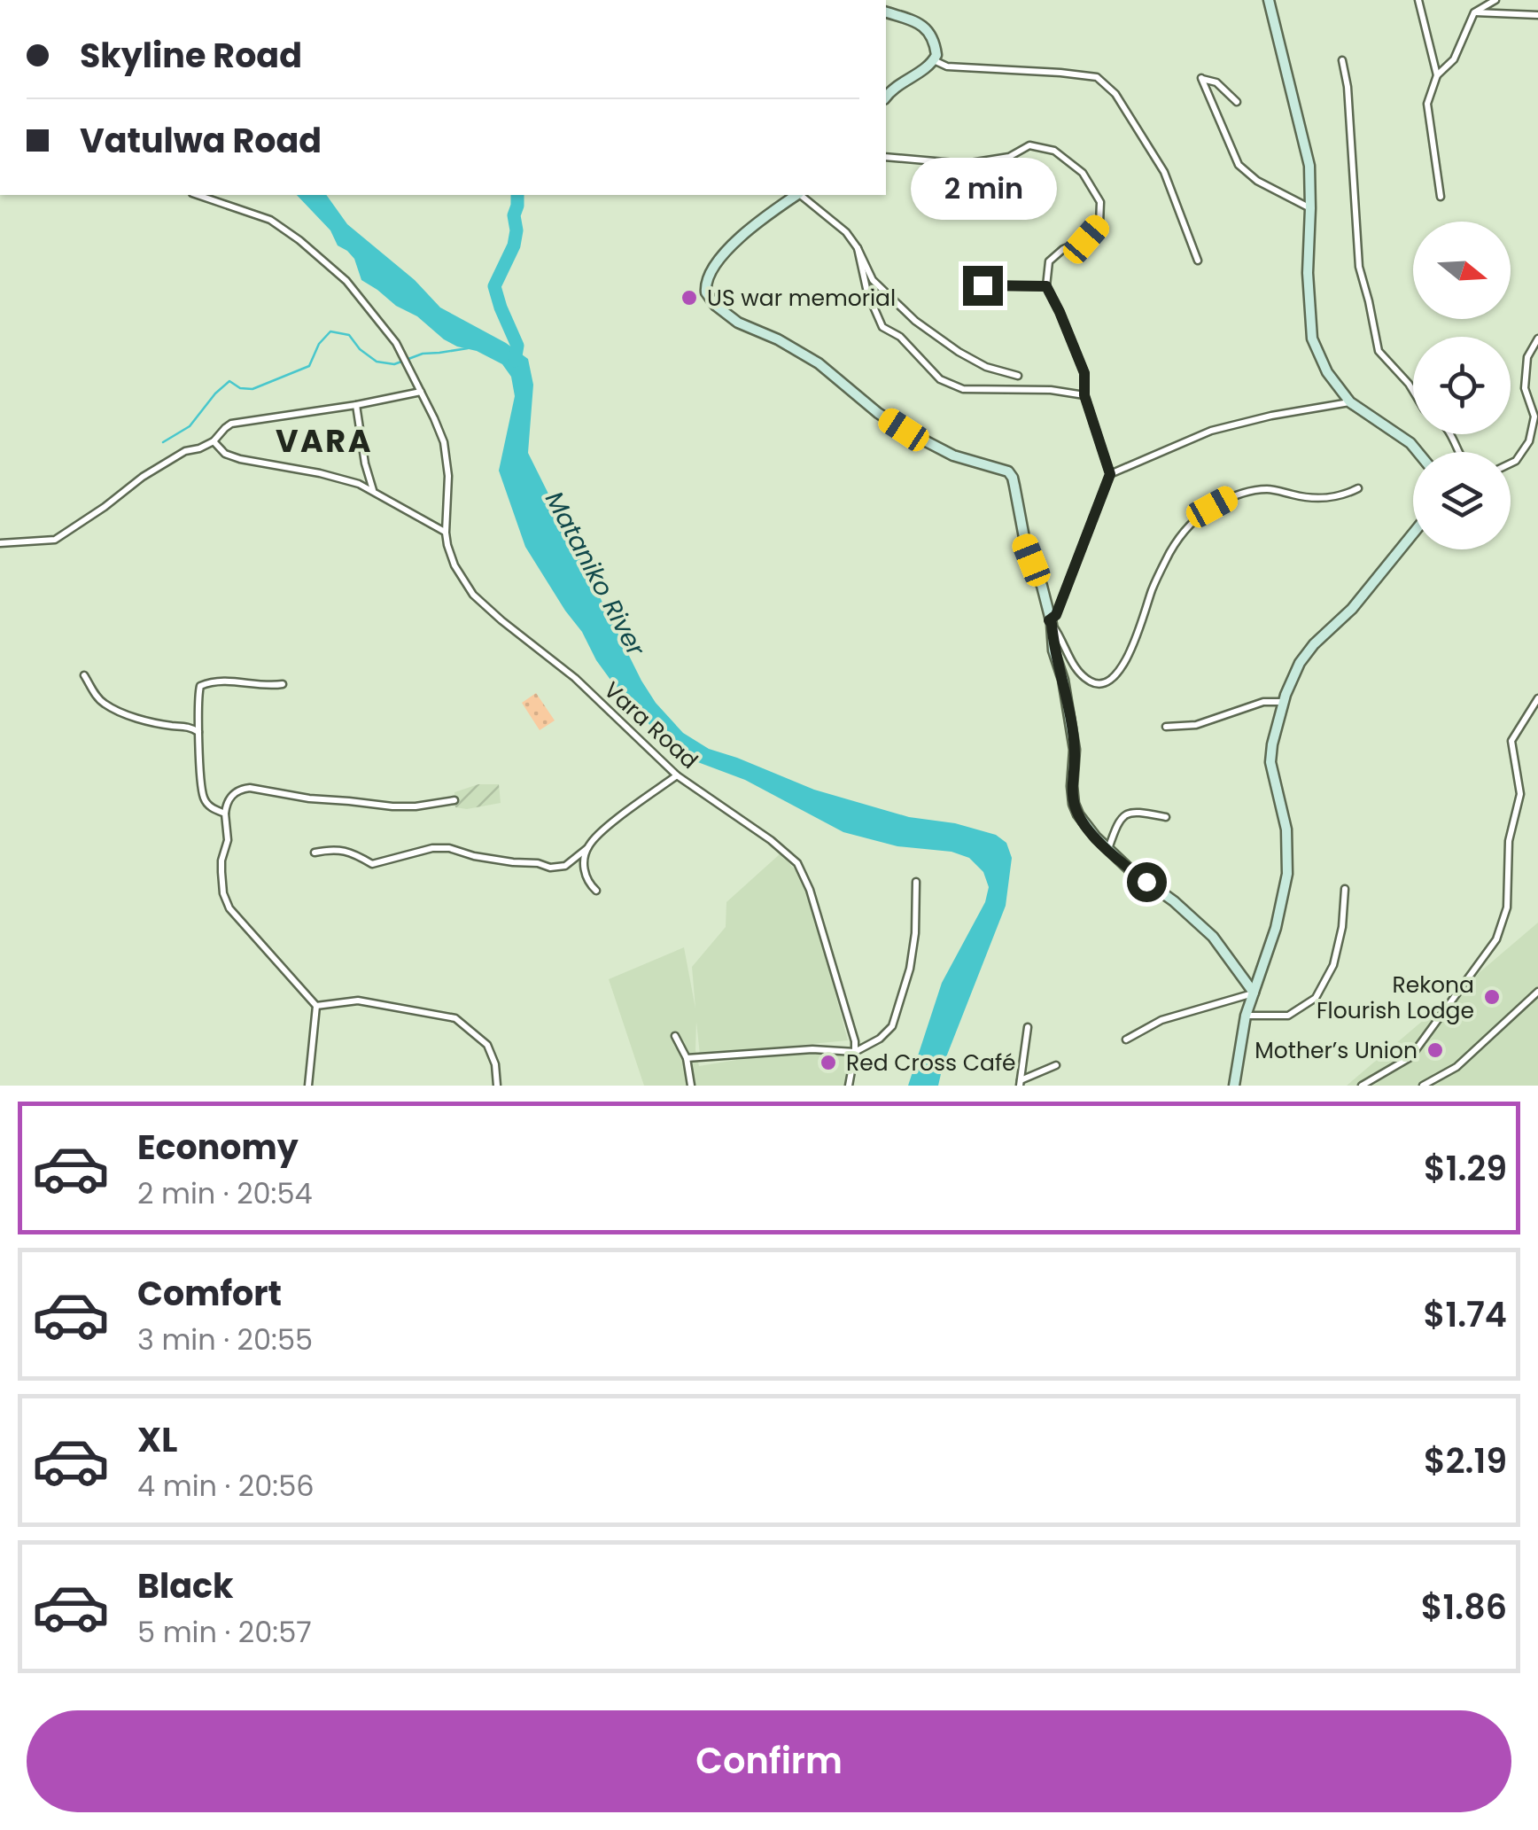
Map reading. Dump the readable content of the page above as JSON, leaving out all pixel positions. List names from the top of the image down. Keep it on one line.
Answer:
{"streets":{"street":["Vara Road"]},"districts":["VARA"],"water":["Mataniko River"],"places":["US war memorial","Rekona Flourish Lodge","Mother’s Union","Red Cross Café"],"north":"right","page":{"banner":["Skyline Road","Vatulwa Road"],"bubble":"2 min","list":[{"name":"Economy","note":"2 min · 20:54","value":"$1.29"},{"name":"Comfort","note":"3 min · 20:55","value":"$1.74"},{"name":"XL","note":"4 min · 20:56","value":"$2.19"},{"name":"Black","note":"5 min · 20:57","value":"$1.86"}],"buttons":"Confirm"}}
